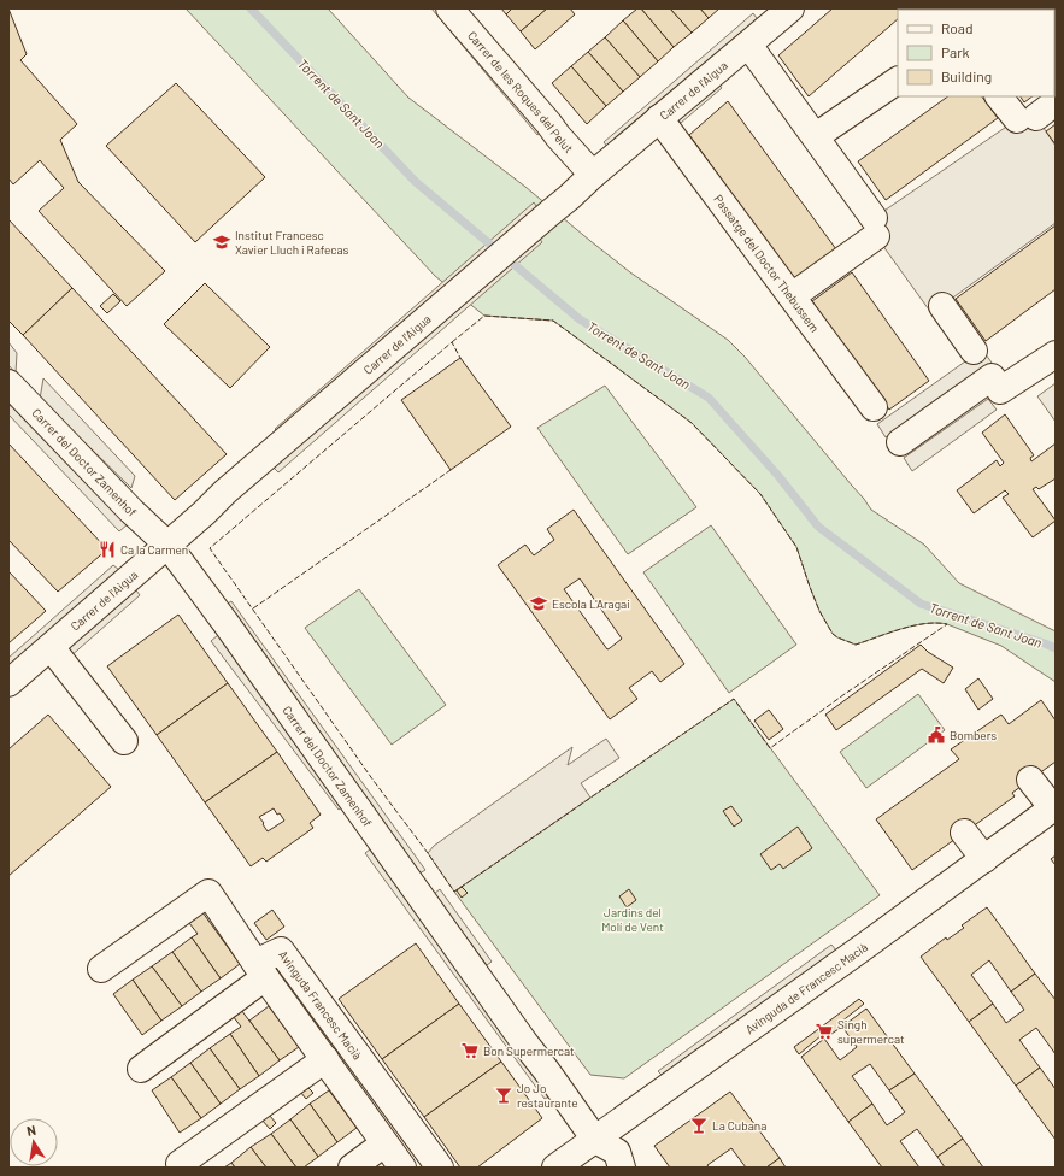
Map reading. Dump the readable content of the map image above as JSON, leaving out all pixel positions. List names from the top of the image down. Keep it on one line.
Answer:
{"streets":{"street":["Carrer de l'Aigua","Carrer de les Roques del Pelut","Passatge del Doctor Thebussem","Carrer del Doctor Zamenhof","Avinguda de Francesc Macià","Avinguda Francesc Macià"]},"crossings":[["Carrer de l'Aigua","Carrer de les Roques del Pelut"],["Carrer de l'Aigua","Passatge del Doctor Thebussem"],["Carrer de l'Aigua","Carrer del Doctor Zamenhof"],["Carrer del Doctor Zamenhof","Avinguda de Francesc Macià"]],"water":["Torrent de Sant Joan"],"parks":["Jardins del Molí de Vent"],"places":{"school or university":["Institut Francesc Xavier Lluch i Rafecas","Escola L'Aragai"],"restaurant":["Ca la Carmen"],"public building":["Bombers"],"supermarket":["Singh supermercat","Bon Supermercat"],"bar":["Jo Jo restaurante","La Cubana"]},"legend":["Road","Park","Building"],"north":"top"}
